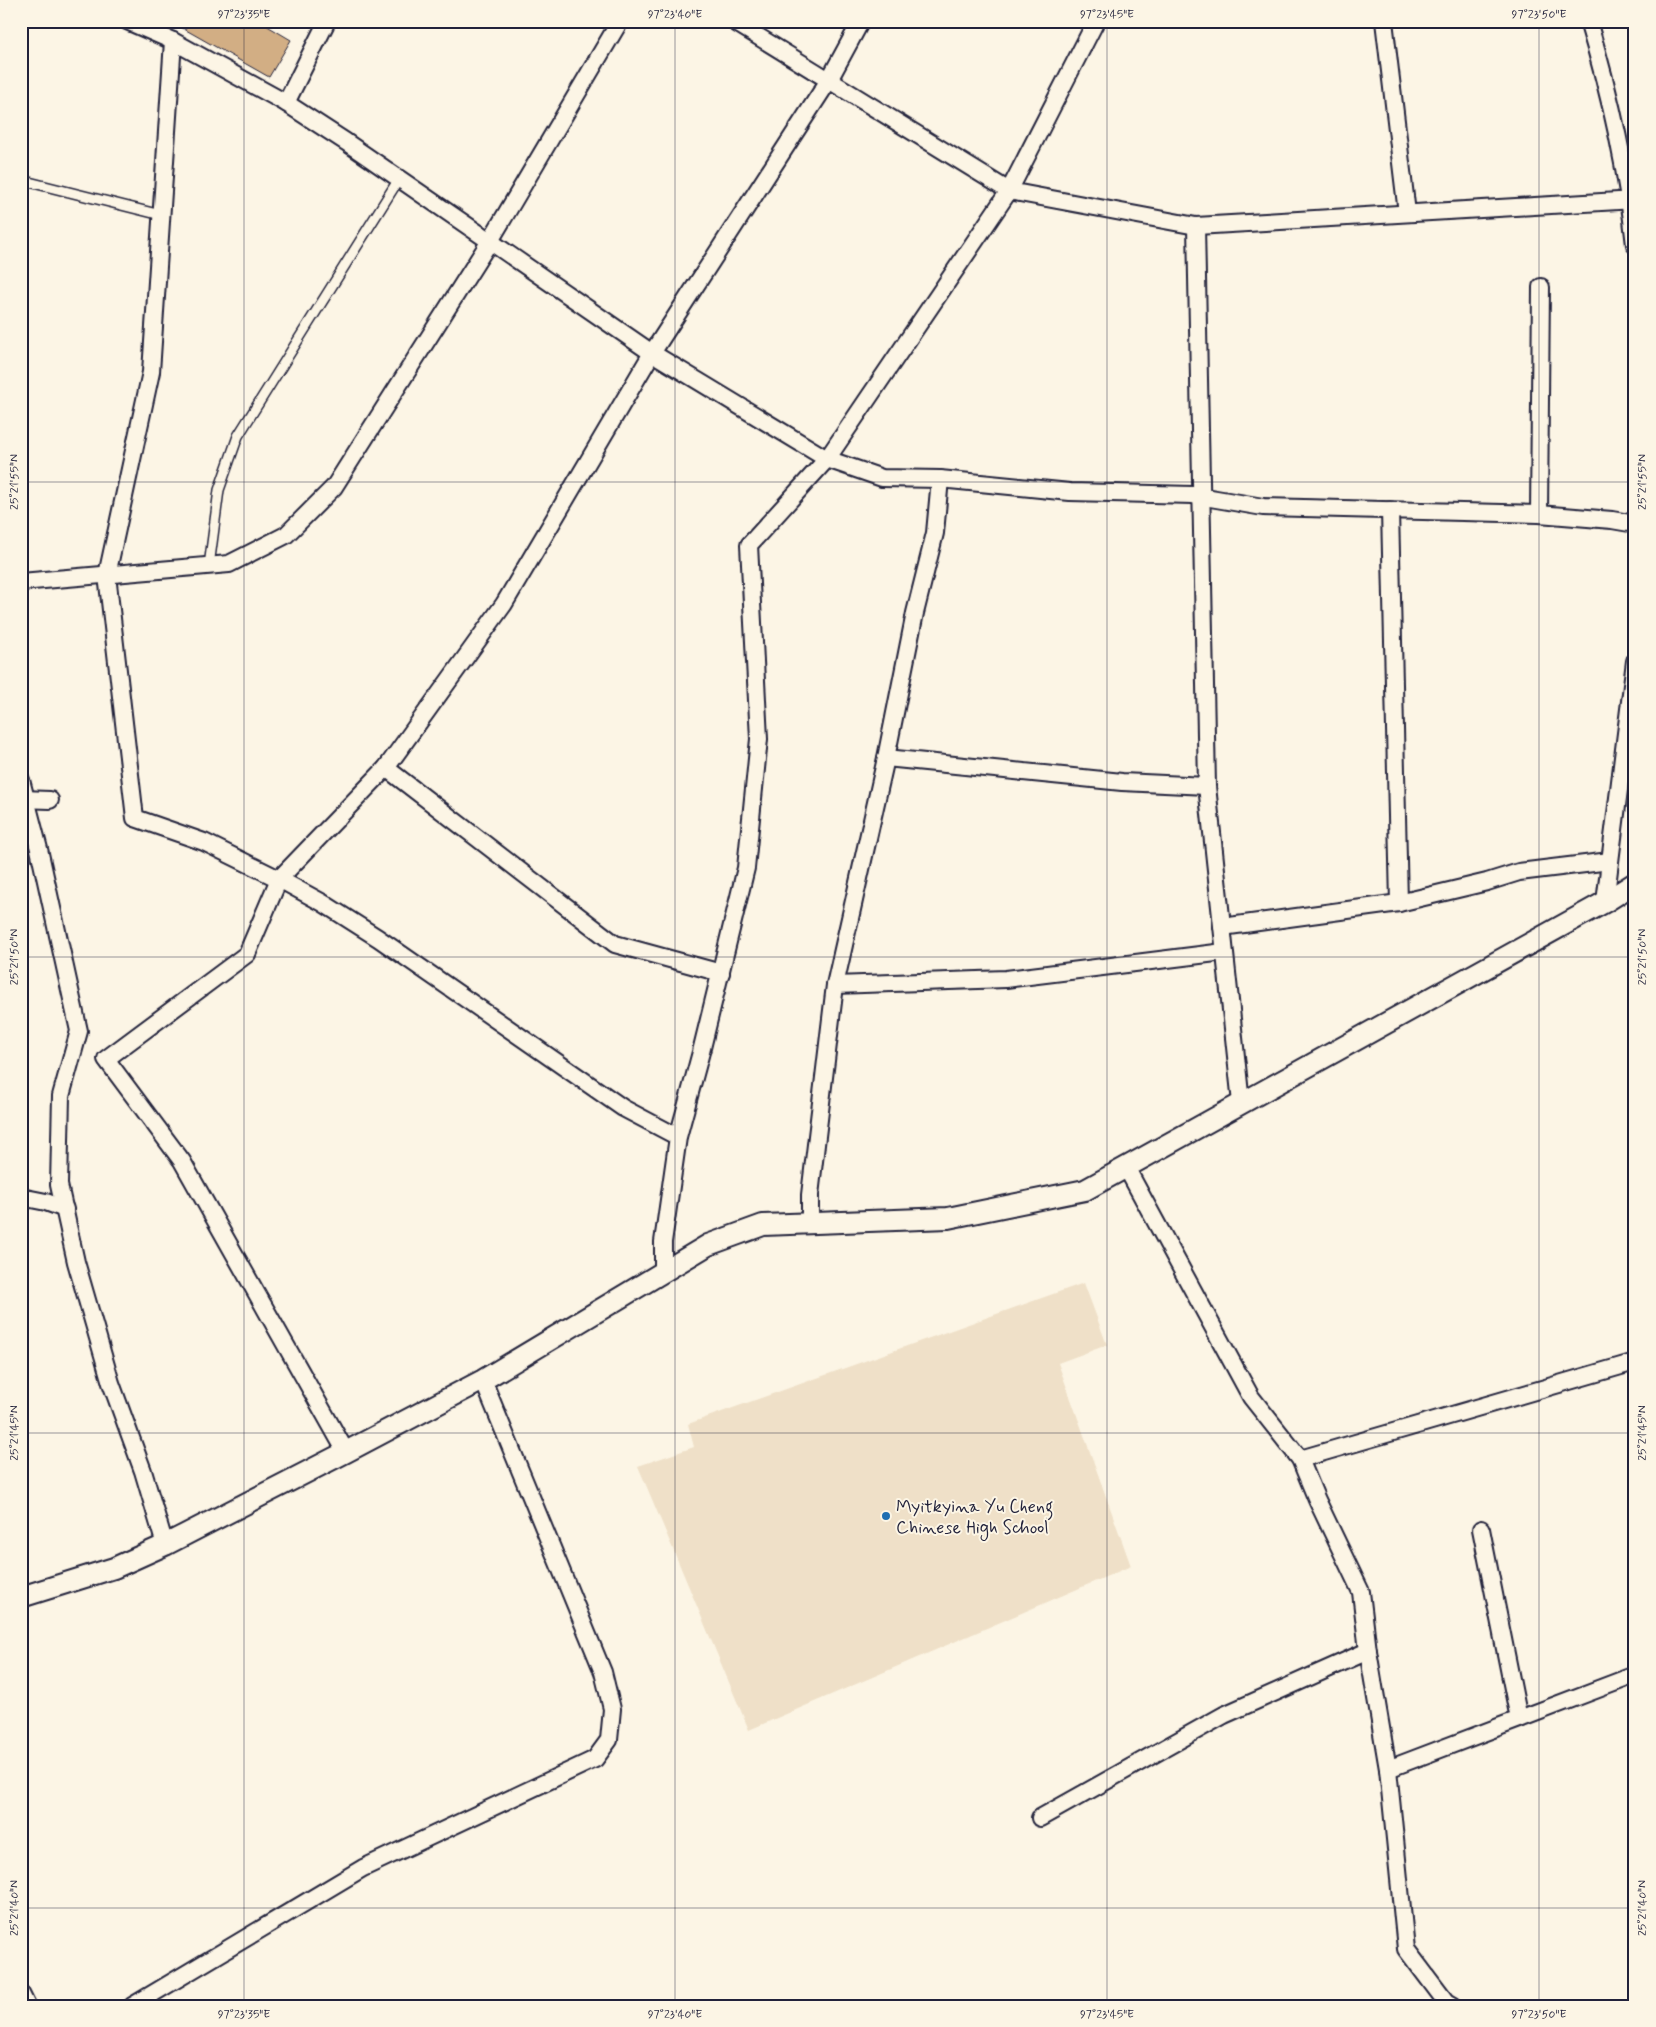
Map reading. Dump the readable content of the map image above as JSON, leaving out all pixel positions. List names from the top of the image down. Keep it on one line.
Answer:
{"places":["Myitkyina Yu Cheng Chinese High School"],"coordinates":["97°23'35\"E","97°23'40\"E","97°23'45\"E","97°23'50\"E","25°21'55\"N","25°21'50\"N","25°21'45\"N","25°21'40\"N"]}
